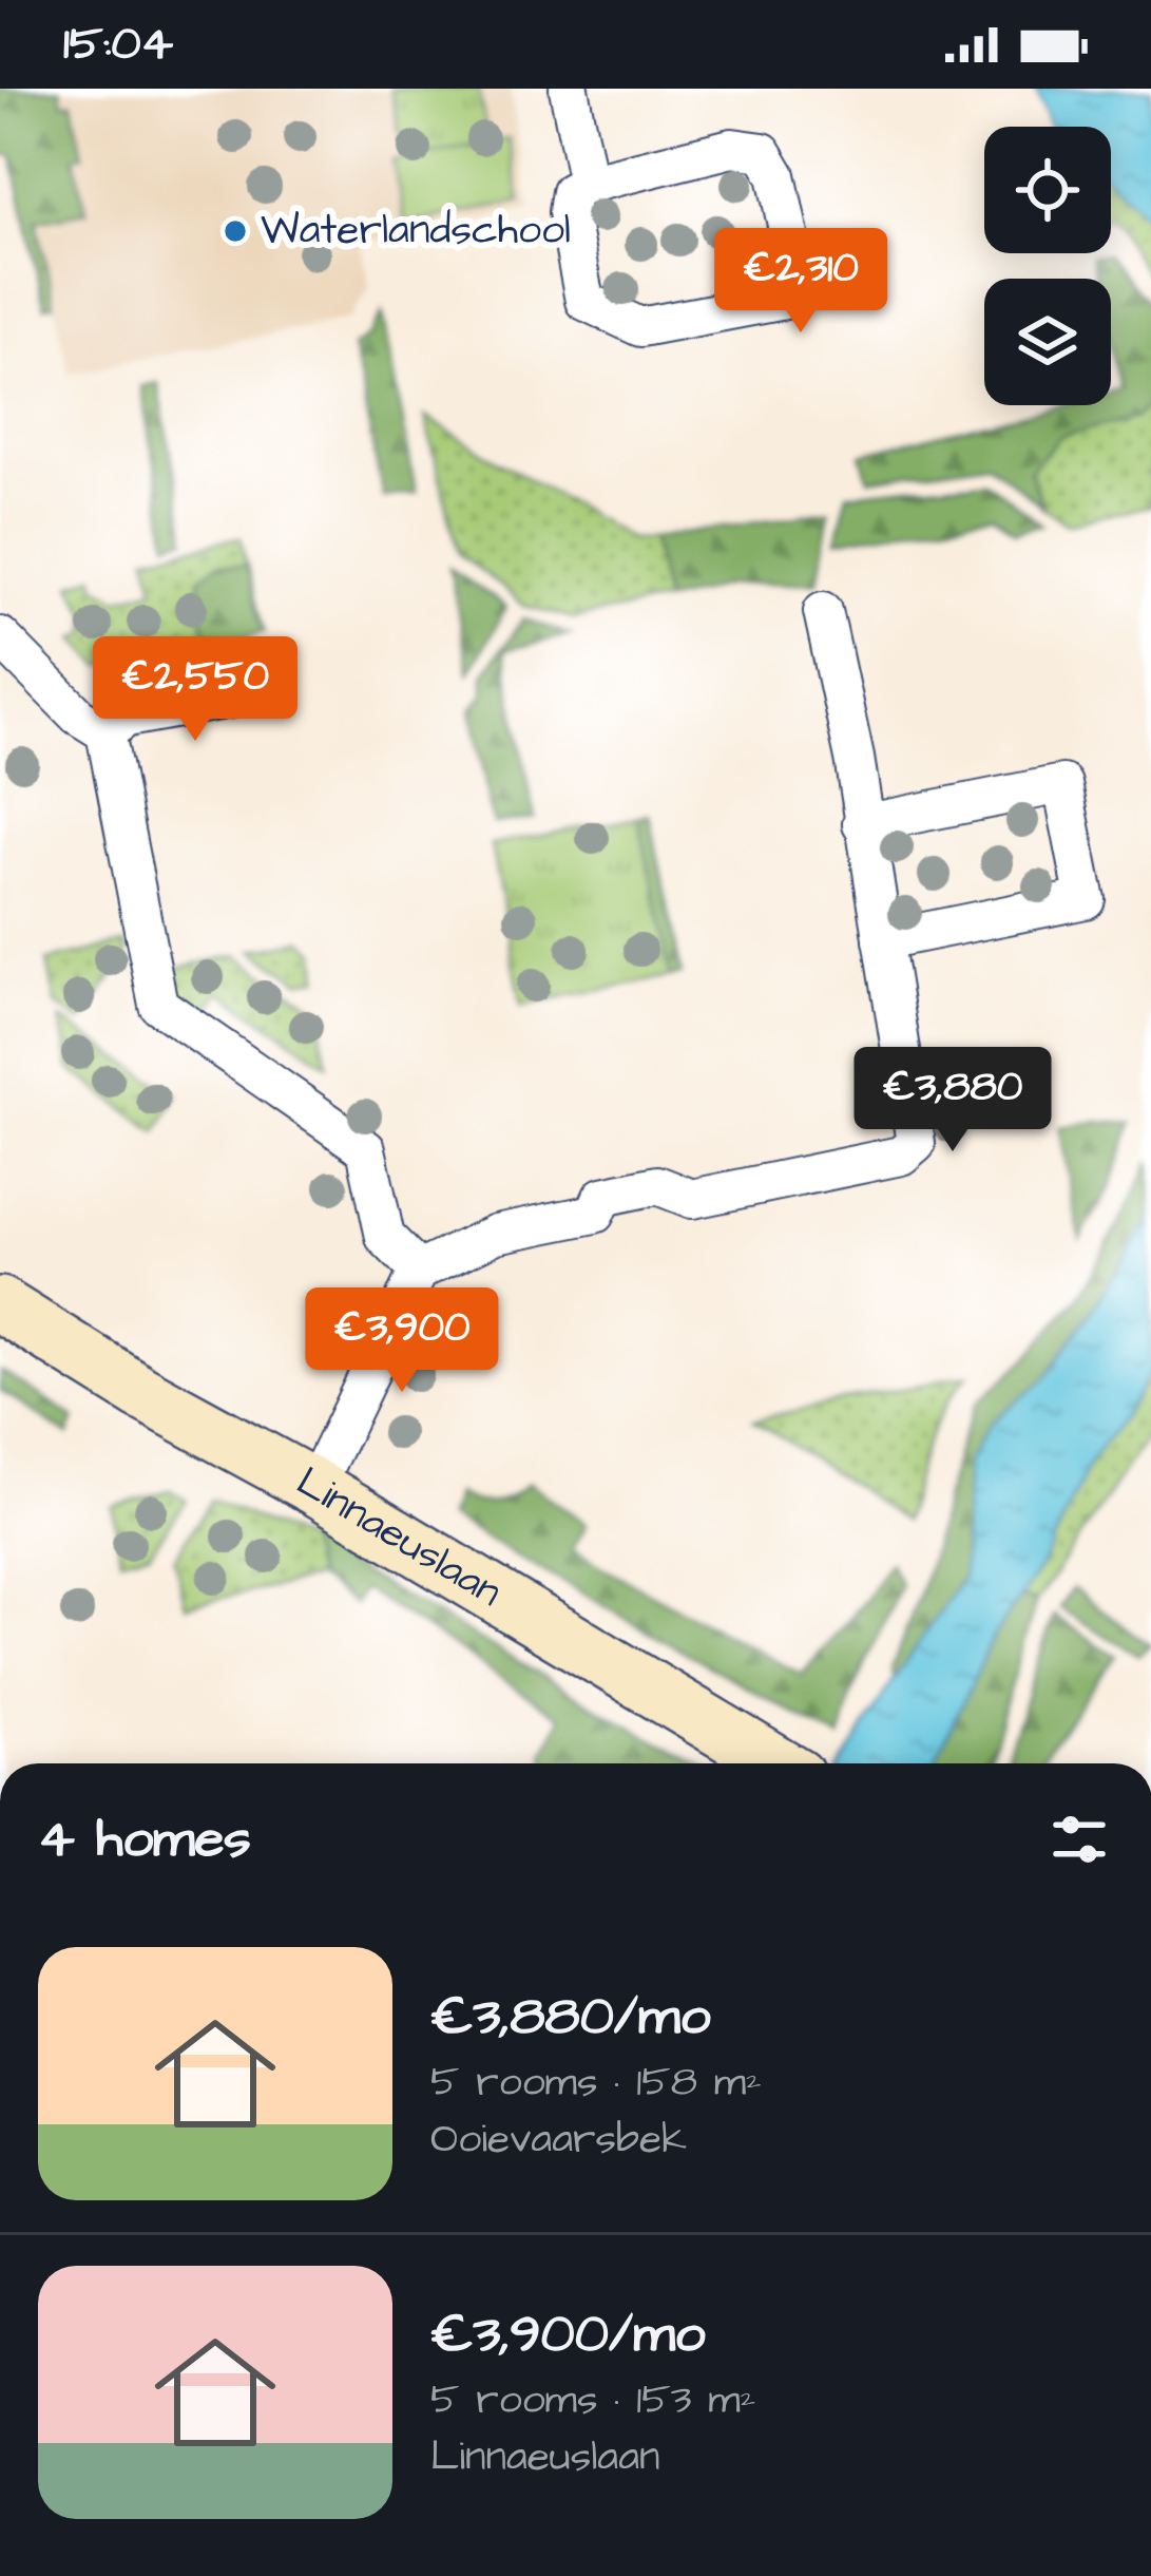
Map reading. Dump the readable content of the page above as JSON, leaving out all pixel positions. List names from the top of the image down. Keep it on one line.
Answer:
{"streets":{"street":["Linnaeuslaan"]},"places":["Waterlandschool"],"page":{"status":"15:04","price":["€2,310","€2,550","€3,880","€3,900"],"heading":"4 homes","list":[{"name":"€3,880/mo","note":"5 rooms · 158 m² · Ooievaarsbek"},{"name":"€3,900/mo","note":"5 rooms · 153 m² · Linnaeuslaan"}]}}
